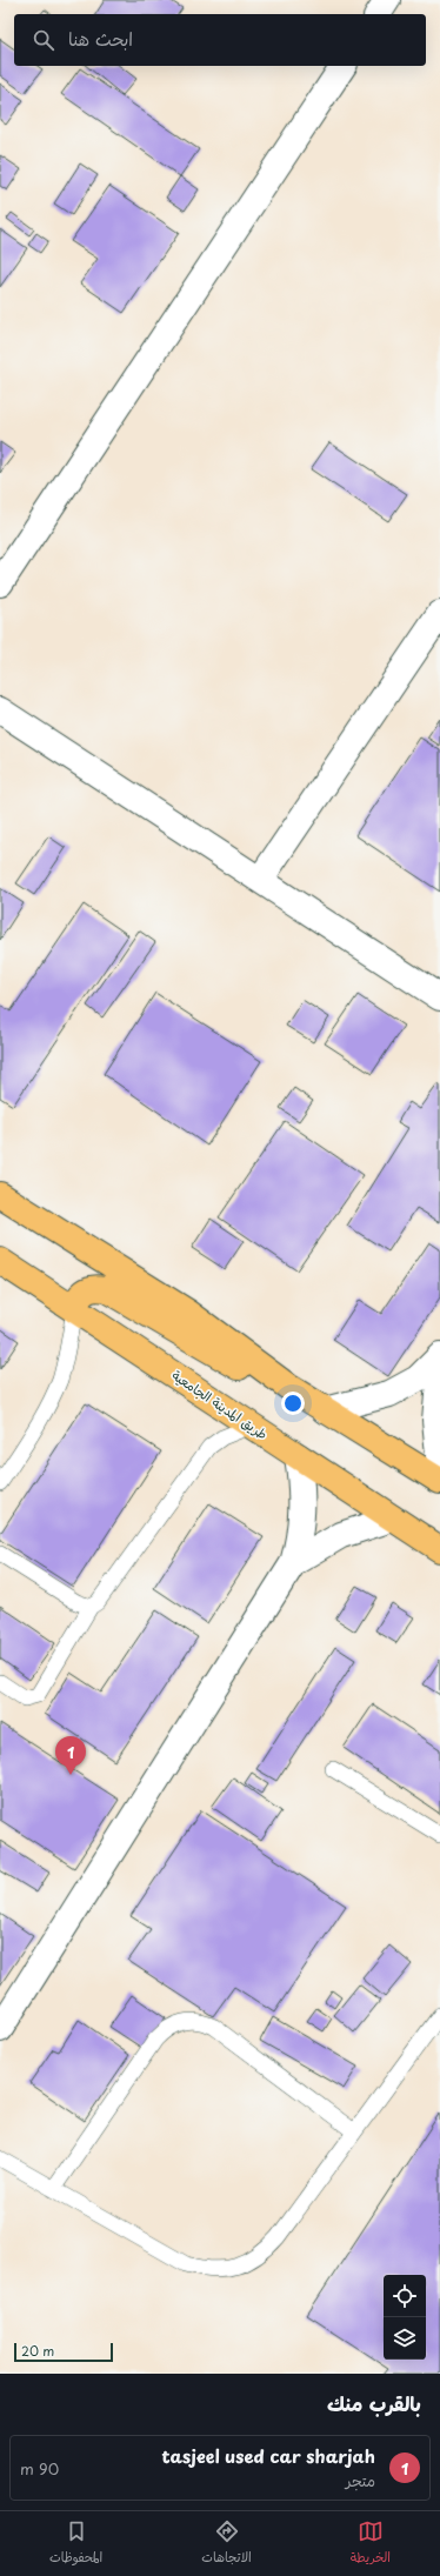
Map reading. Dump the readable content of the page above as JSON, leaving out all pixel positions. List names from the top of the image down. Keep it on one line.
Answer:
{"streets":{"main road":["طريق المدينة الجامعية"]},"scale_bar":"20 m","page":{"search":"ابحث هنا","pins":"1","scale":"20 m","heading":"بالقرب منك","list":[{"mark":"1","name":"tasjeel used car sharjah","note":"متجر","value":"90 m"}],"nav":["الخريطة","الاتجاهات","المحفوظات"]}}
